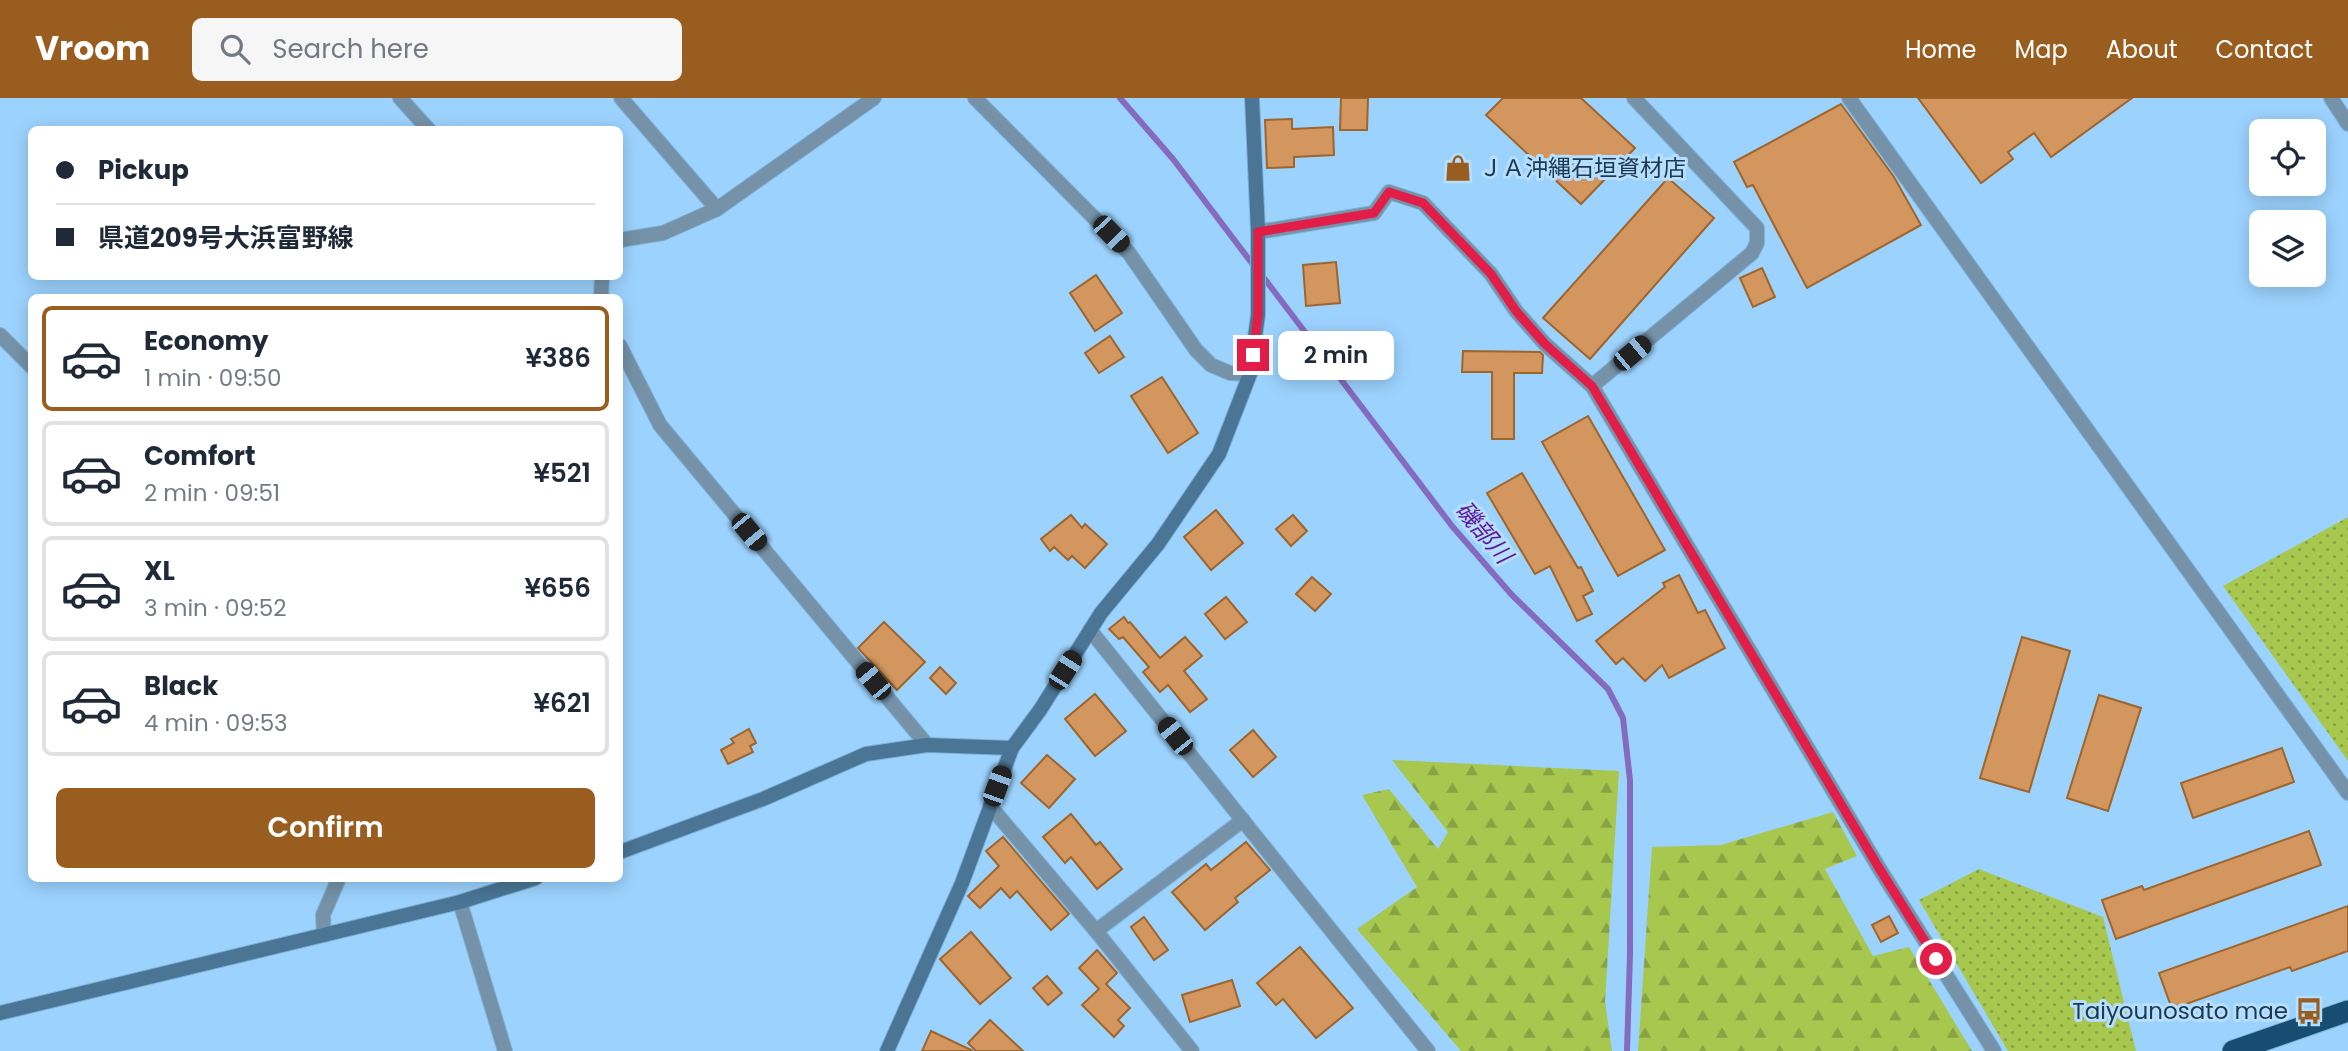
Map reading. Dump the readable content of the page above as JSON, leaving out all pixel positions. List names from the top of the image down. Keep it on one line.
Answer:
{"water":["磯部川"],"places":{"shop":["ＪＡ沖縄石垣資材店"],"bus stop":["Taiyounosato mae"]},"page":{"header":"Vroom","search":"Search here","nav":["Home","Map","About","Contact"],"banner":["Pickup","県道209号大浜富野線"],"list":[{"name":"Economy","note":"1 min · 09:50","value":"¥386"},{"name":"Comfort","note":"2 min · 09:51","value":"¥521"},{"name":"XL","note":"3 min · 09:52","value":"¥656"},{"name":"Black","note":"4 min · 09:53","value":"¥621"}],"bubble":"2 min","buttons":"Confirm"}}
